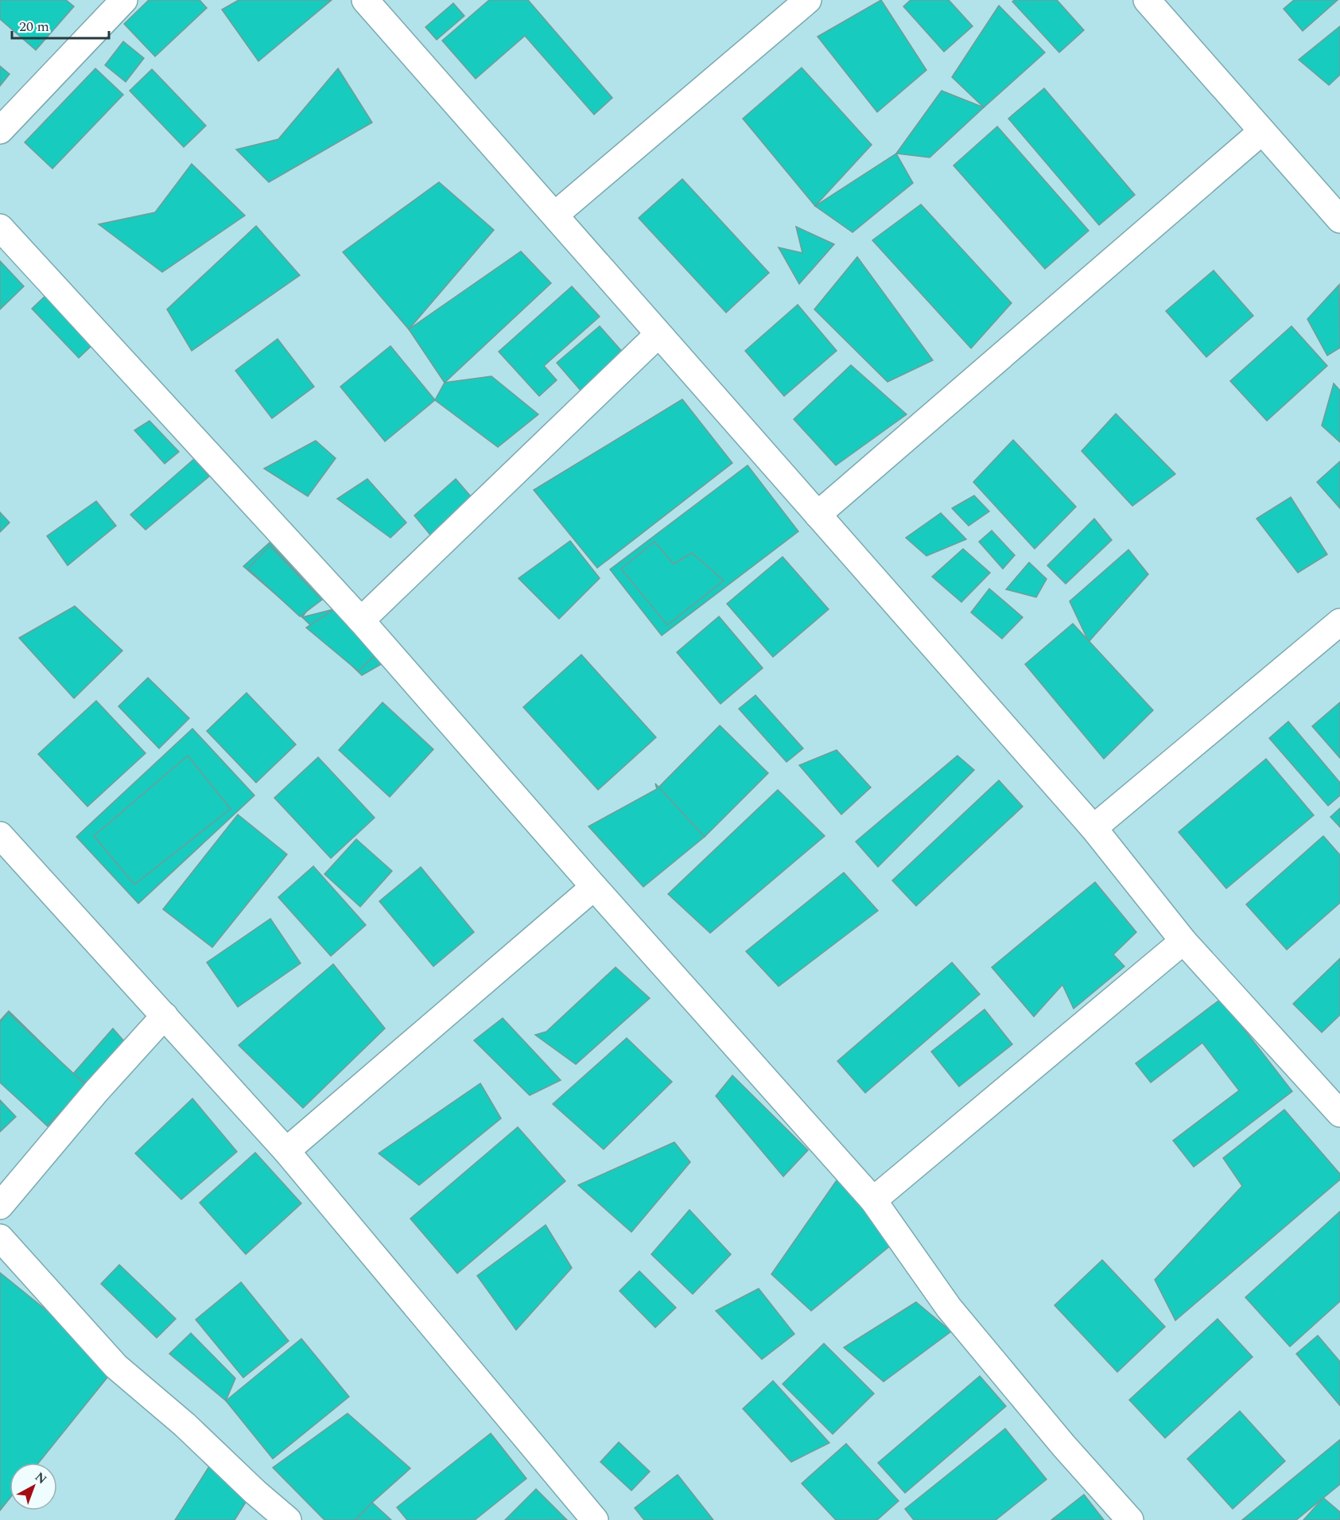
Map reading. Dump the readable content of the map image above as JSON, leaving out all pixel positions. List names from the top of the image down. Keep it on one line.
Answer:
{"scale_bar":"20 m","north":"top right"}
